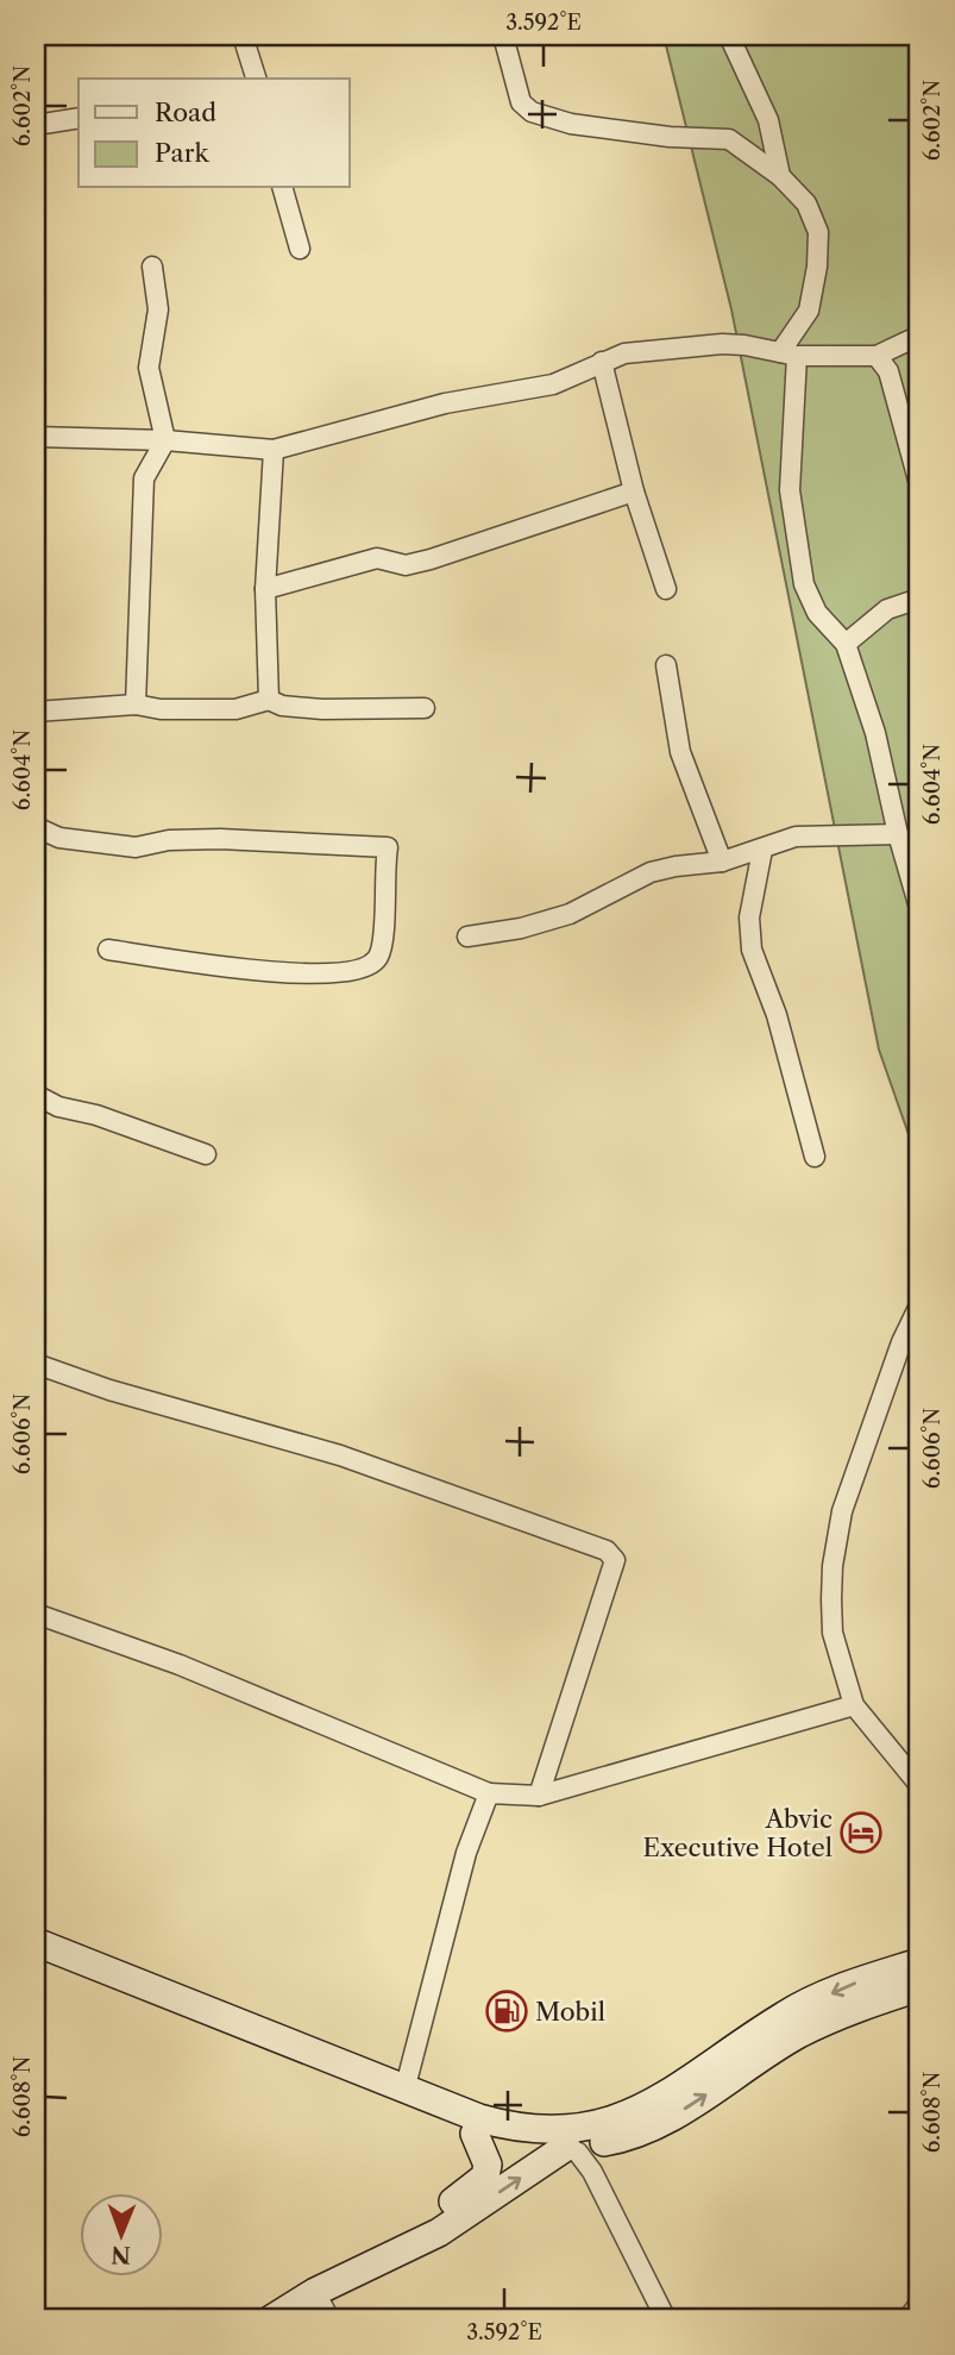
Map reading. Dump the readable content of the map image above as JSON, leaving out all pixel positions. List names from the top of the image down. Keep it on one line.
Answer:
{"places":{"hotel":["Abvic Executive Hotel"],"fuel station":["Mobil"]},"legend":["Road","Park"],"north":"bottom","coordinates":["3.592°E","6.602°N","6.604°N","6.606°N","6.608°N"]}
